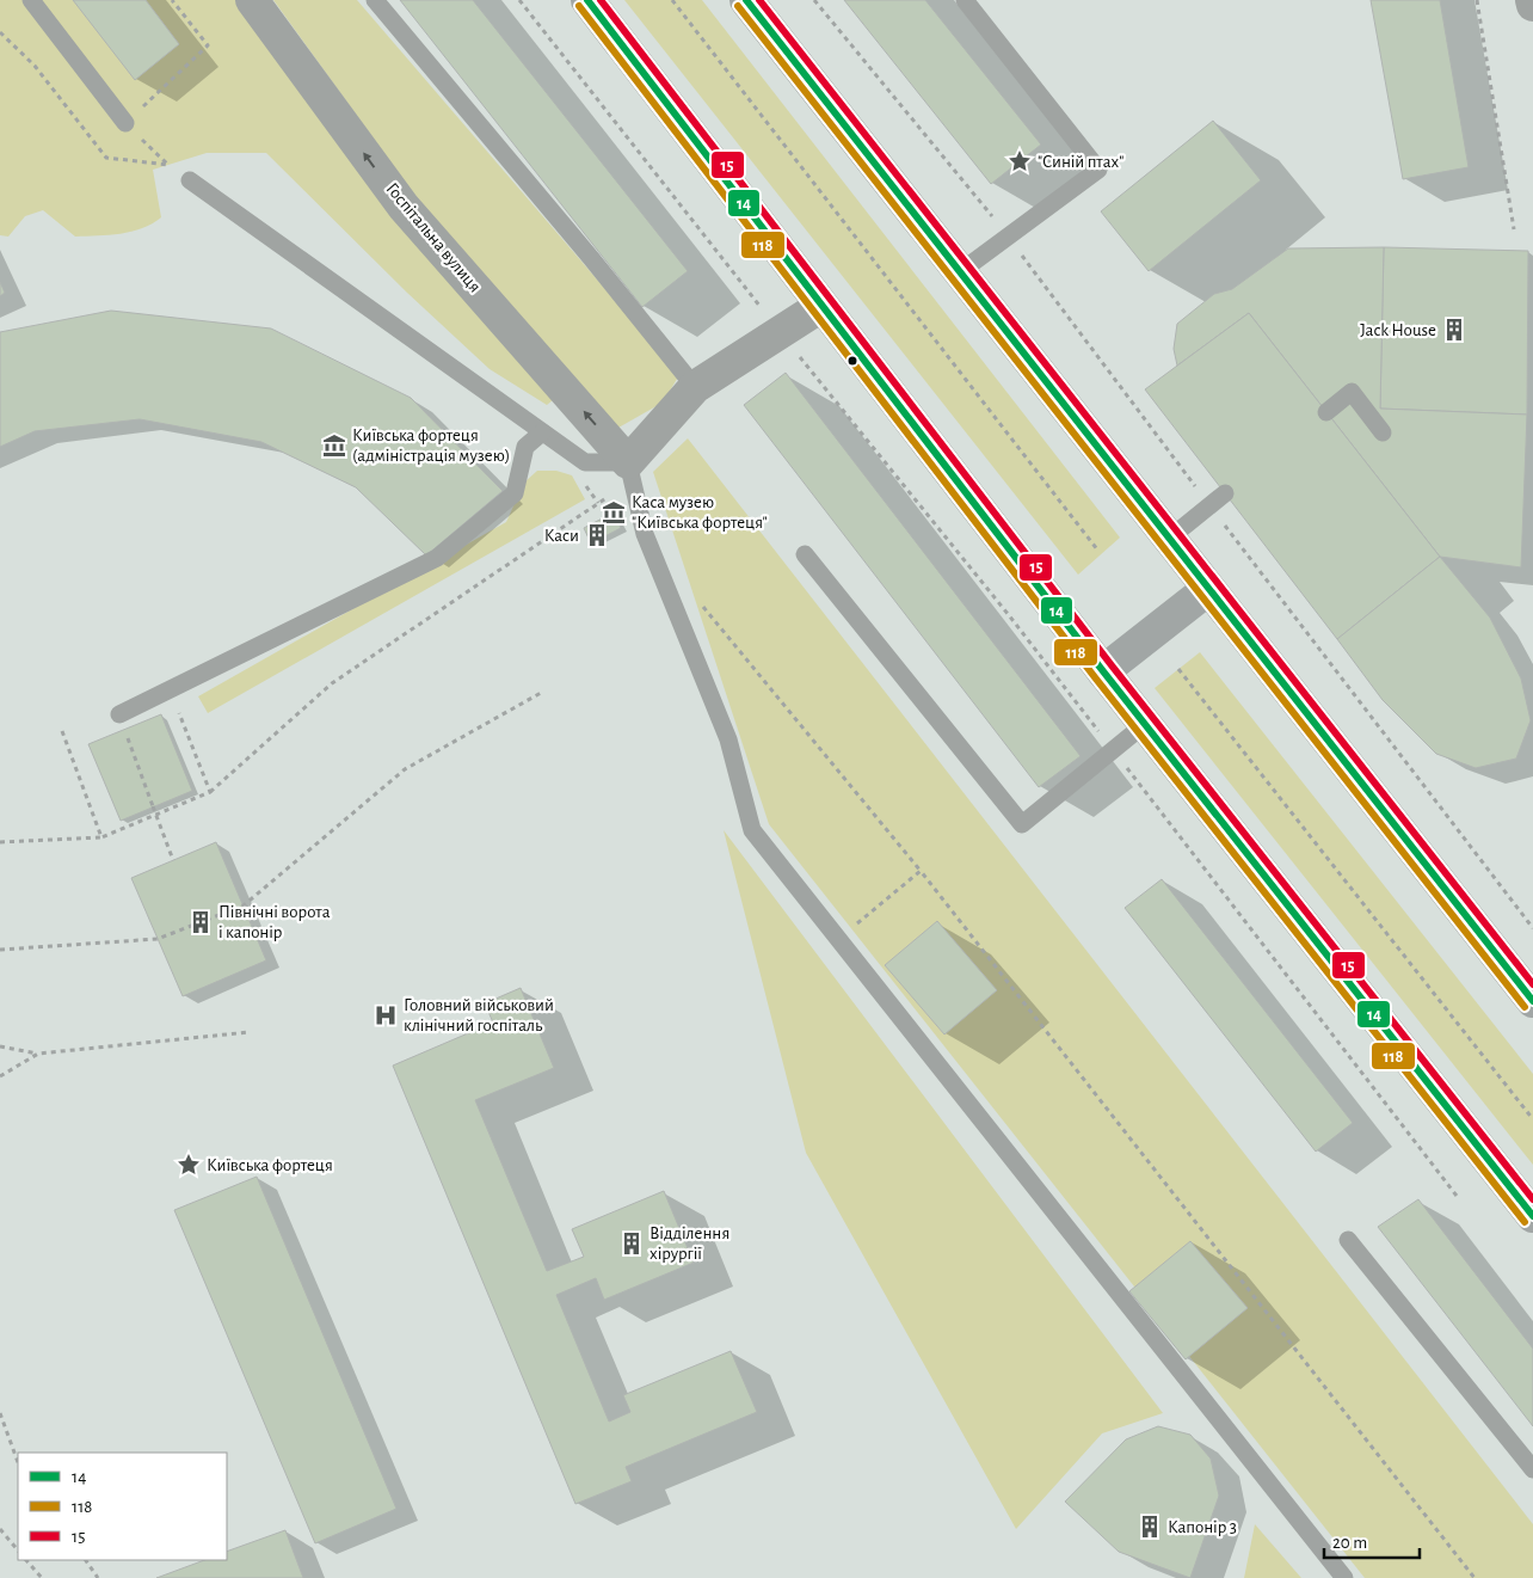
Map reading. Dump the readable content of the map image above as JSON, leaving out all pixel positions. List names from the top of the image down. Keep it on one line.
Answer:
{"streets":{"street":["Госпітальна вулиця"]},"one_way":["Госпітальна вулиця"],"places":{"place":["\"Синій птах\"","Київська фортеця"],"building":["Jack House","Каси","Північні ворота і капонір","Відділення хірургії","Капонір 3"],"museum":["Київська фортеця (адміністрація музею)","Каса музею \"Київська фортеця\""],"hospital":["Головний військовий клінічний госпіталь"]},"lines":["transit line 14","transit line 15","transit line 118"],"legend":["14","118","15"],"scale_bar":"20 m"}
